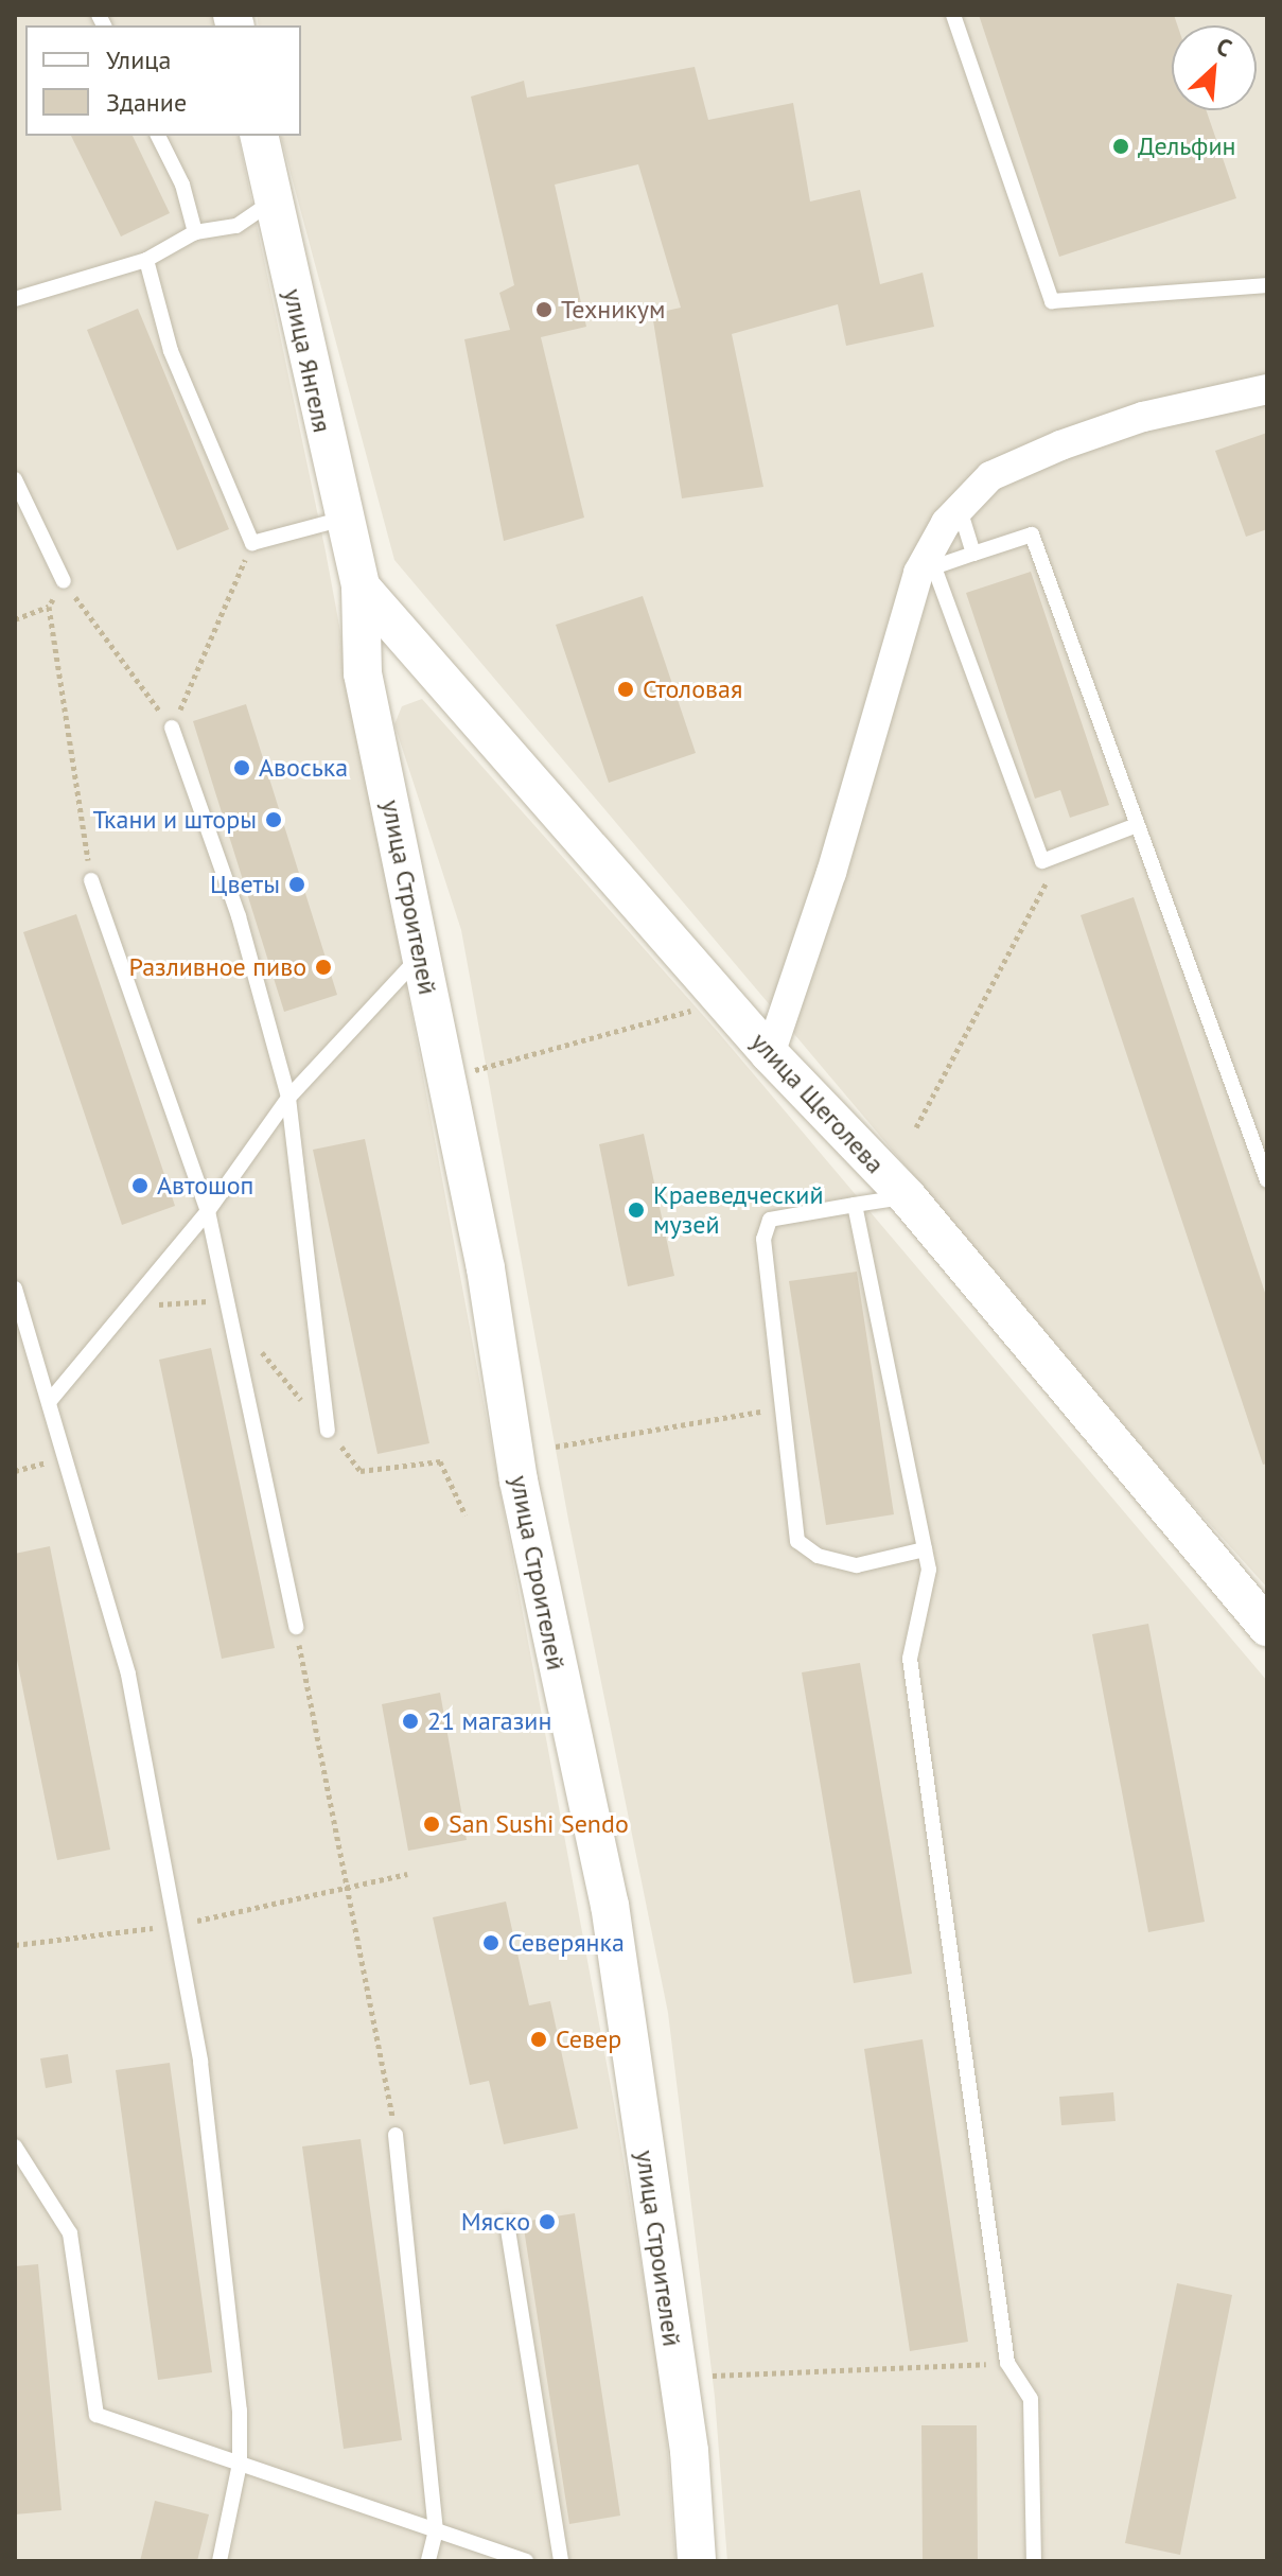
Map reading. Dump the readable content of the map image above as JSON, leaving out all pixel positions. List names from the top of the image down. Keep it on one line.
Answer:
{"streets":{"street":["улица Янгеля","улица Строителей","улица Щеголева"]},"crossings":[["улица Янгеля","улица Строителей"],["улица Янгеля","улица Щеголева"],["улица Строителей","улица Щеголева"]],"places":["Дельфин","Техникум","Столовая","Авоська","Ткани и шторы","Цветы","Разливное пиво","Автошоп","Краеведческий музей","21 магазин","San Sushi Sendo","Северянка","Север","Мяско"],"legend":["Улица","Здание"],"north":"top right"}
